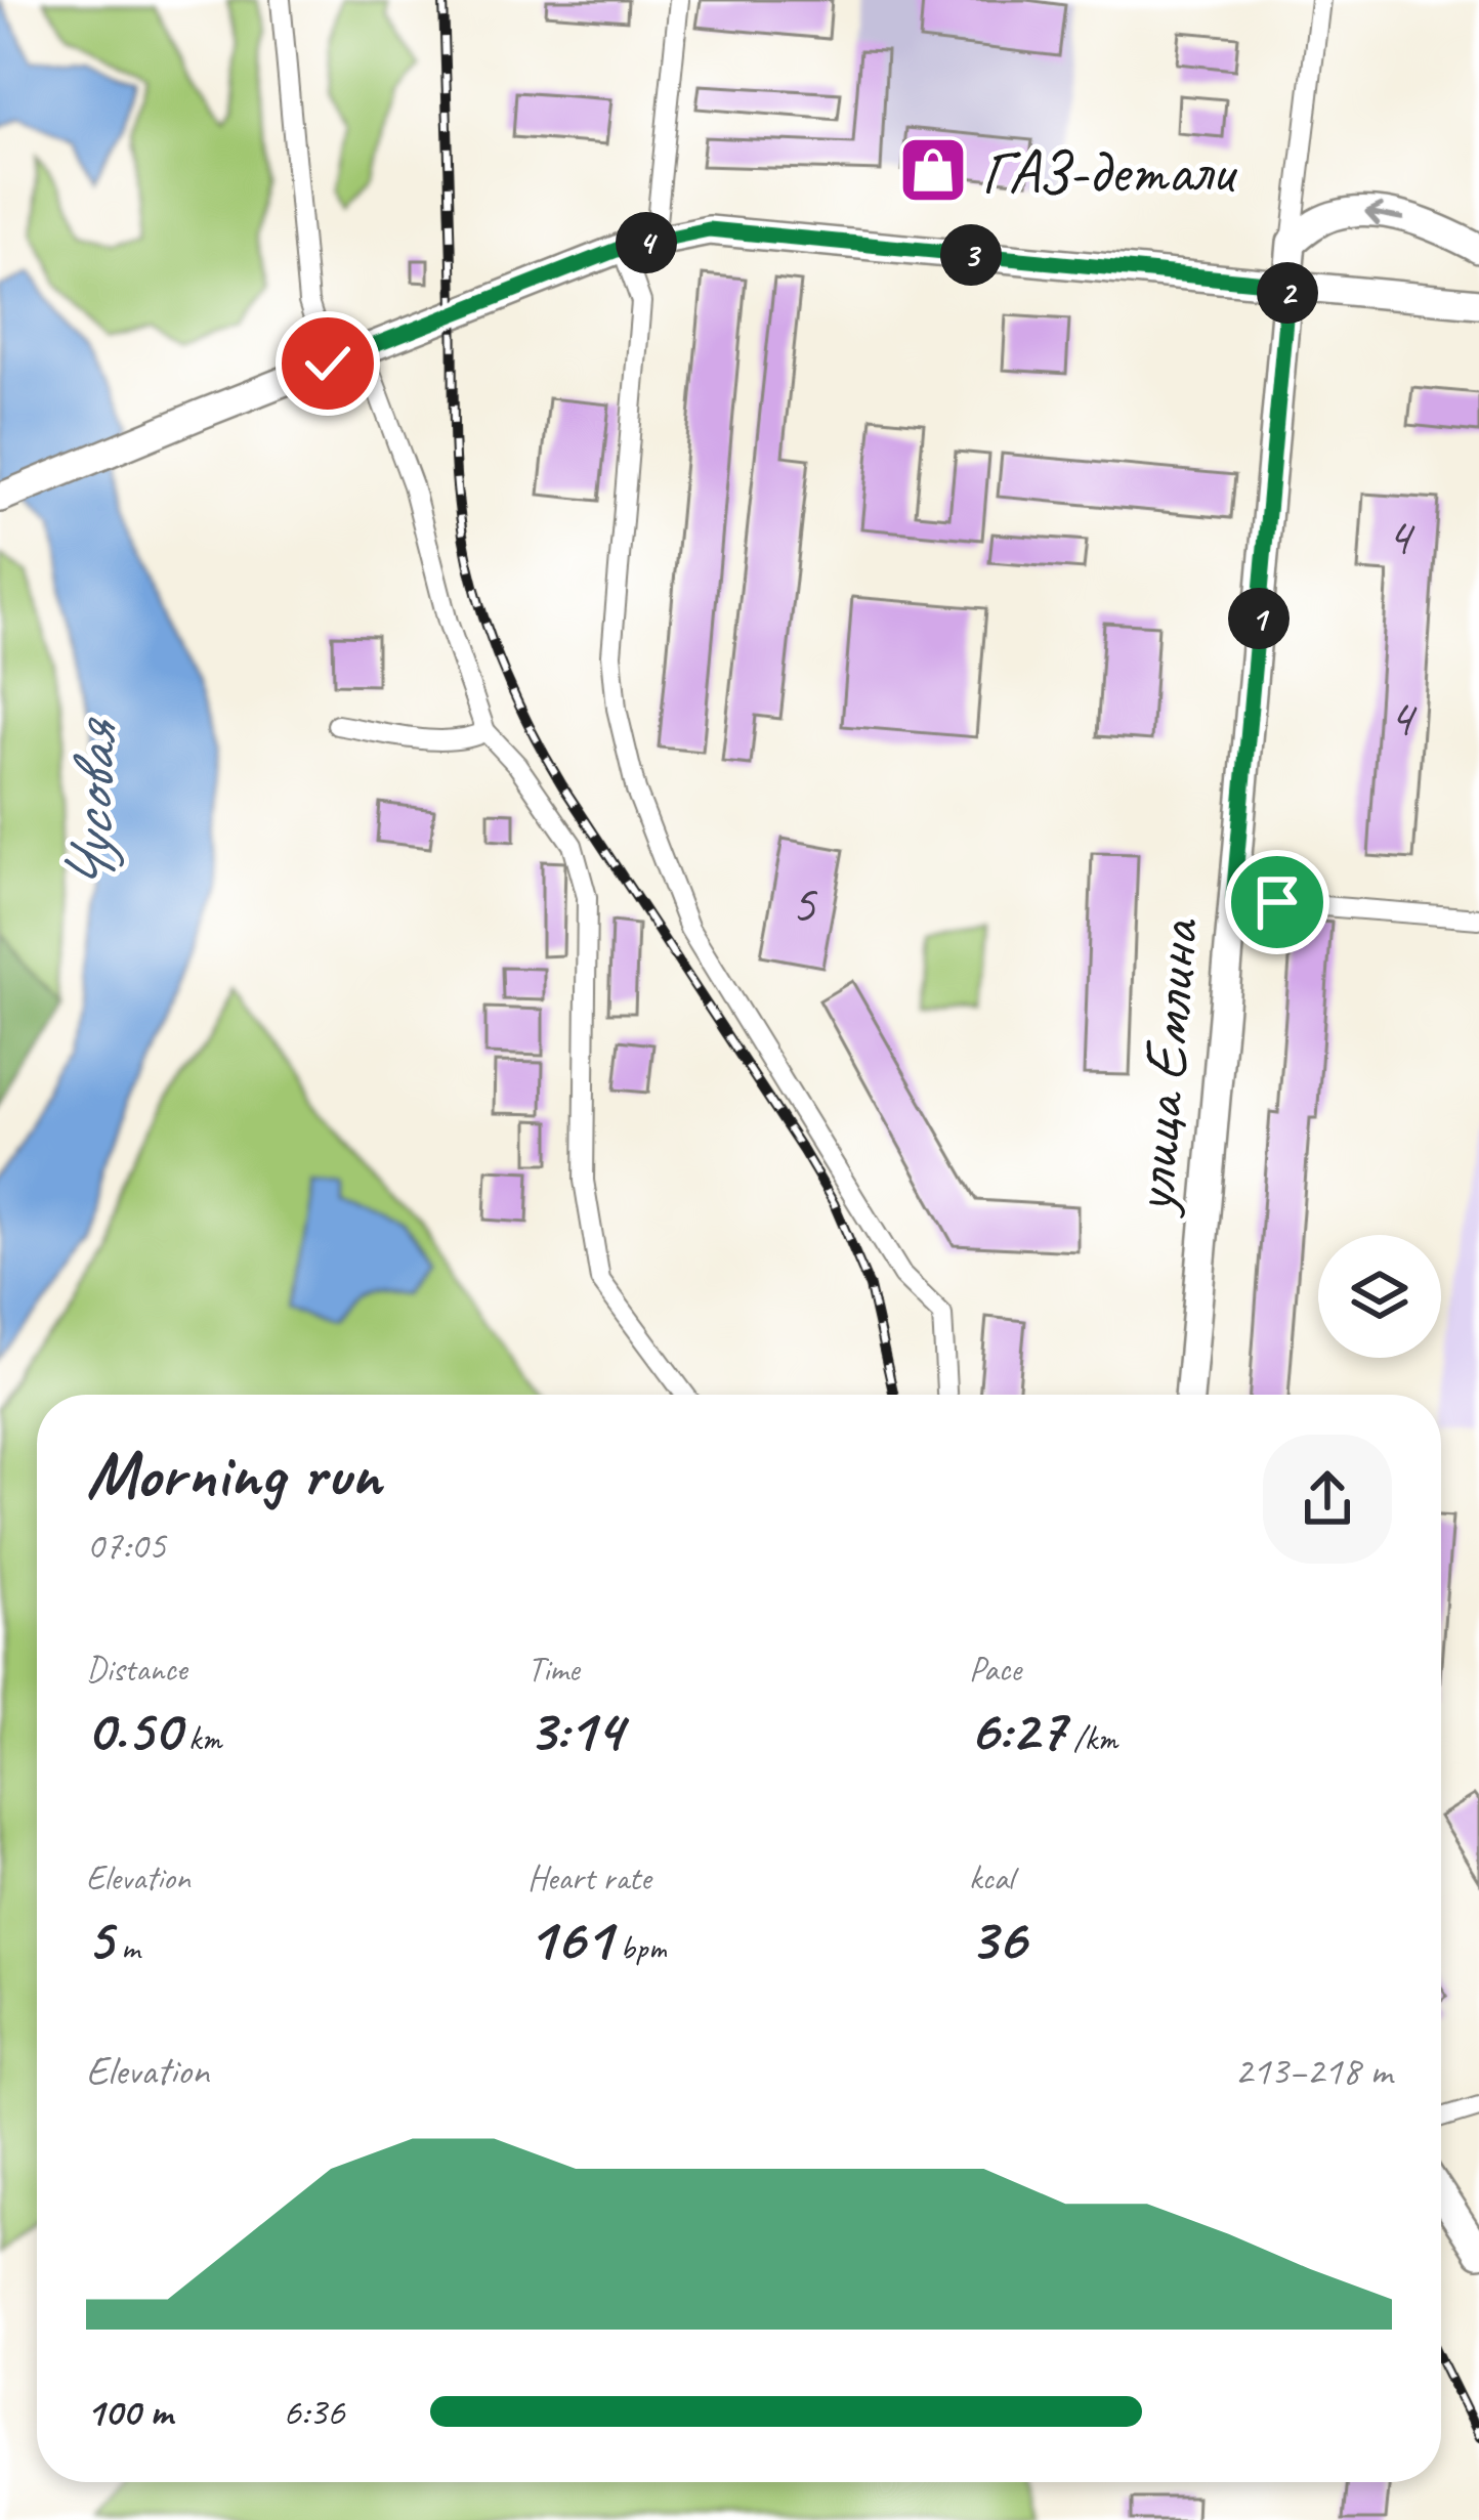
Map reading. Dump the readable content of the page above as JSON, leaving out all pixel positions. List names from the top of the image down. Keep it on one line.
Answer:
{"streets":{"street":["улица Емлина"]},"water":["Чусовая"],"places":{"shop":["ГАЗ-детали"]},"house_numbers":["4","4","5"],"page":{"pins":["4","3","2","1"],"heading":["Morning run","07:05"],"stats":[["Distance","0.50 km"],["Time","3:14"],["Pace","6:27 /km"],["Elevation","5 m"],["Heart rate","161 bpm"],["kcal","36"]],"chart":["Elevation","213–218 m"],"list":[{"name":"100 m","note":"6:36"}]}}
